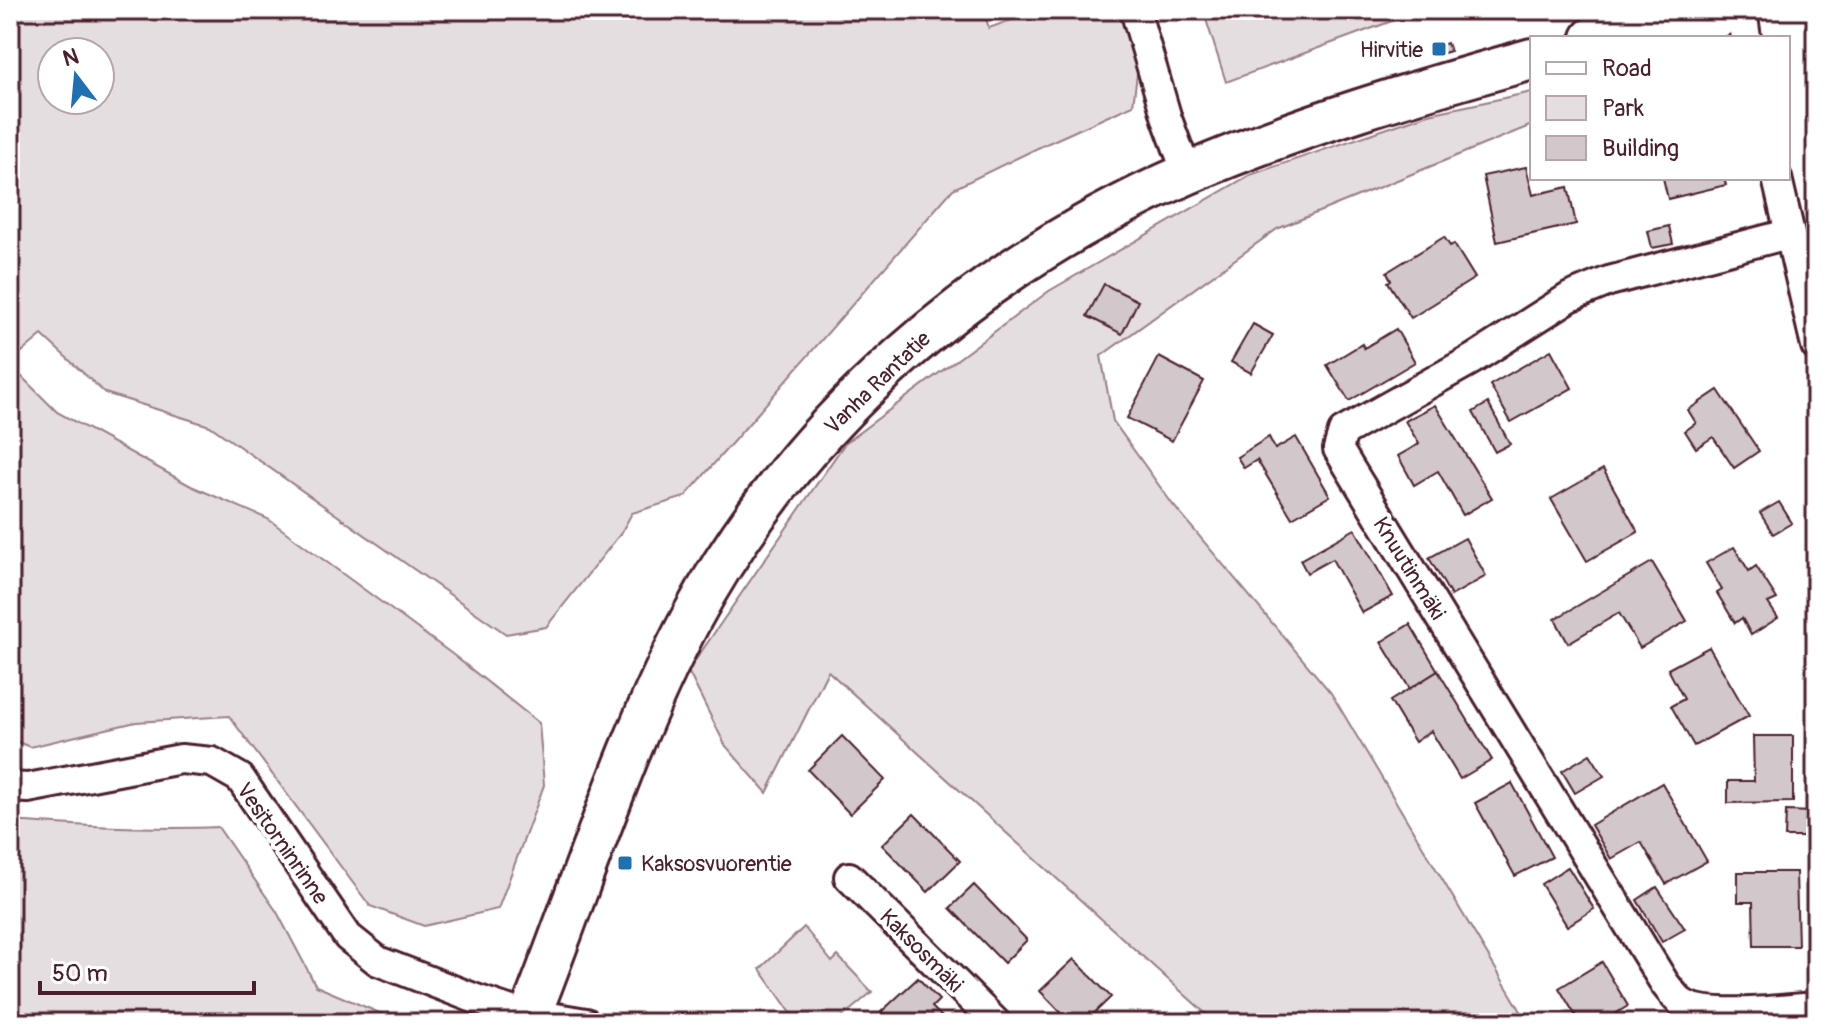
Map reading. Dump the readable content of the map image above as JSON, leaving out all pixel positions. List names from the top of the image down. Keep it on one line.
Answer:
{"streets":{"main road":["Vanha Rantatie"],"street":["Knuutinmäki","Vesitorninrinne","Kaksosmäki"]},"crossings":[["Vanha Rantatie","Vesitorninrinne"]],"places":{"transit":["Hirvitie","Kaksosvuorentie"]},"legend":["Road","Park","Building"],"scale_bar":"50 m","north":"top"}
